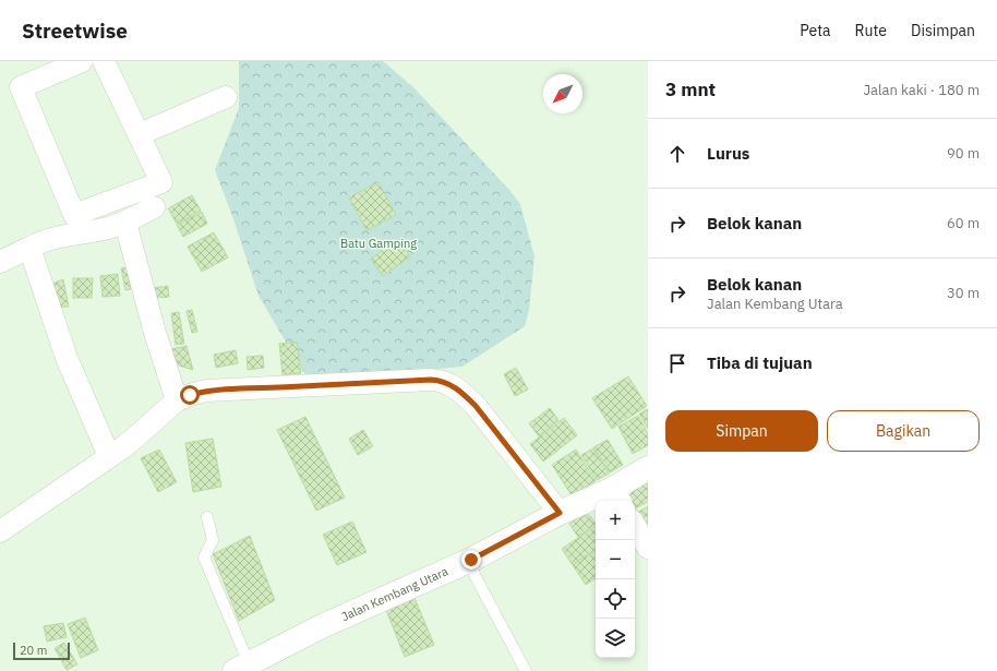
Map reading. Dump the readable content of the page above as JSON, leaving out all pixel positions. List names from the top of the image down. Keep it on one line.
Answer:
{"streets":{"street":["Jalan Kembang Utara"]},"parks":["Batu Gamping"],"scale_bar":"20 m","north":"bottom left","page":{"header":"Streetwise","nav":["Peta","Rute","Disimpan"],"heading":["3 mnt","Jalan kaki · 180 m"],"list":[["Lurus","90 m"],["Belok kanan","60 m"],["Belok kanan","Jalan Kembang Utara","30 m"],"Tiba di tujuan"],"buttons":["Simpan","Bagikan"],"map_buttons":["+","−"],"scale":"20 m"}}
